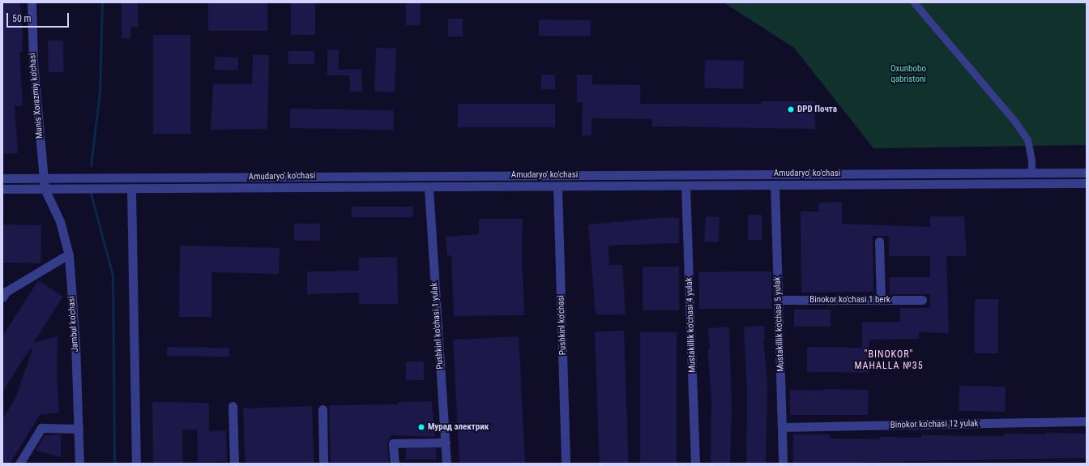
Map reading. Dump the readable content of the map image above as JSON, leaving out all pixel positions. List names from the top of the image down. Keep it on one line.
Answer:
{"streets":{"street":["Munis Xorazmiy ko'chasi","Amudaryo' ko'chasi","Binokor ko'chasi 1 berk","Jambul ko'chasi","Mustakillik ko'chasi 5 yulak","Pushkinl ko'chasi","Mustakillik ko'chasi 4 yulak","Pushkinl ko'chasi 1 yulak","Binokor ko'chasi 12 yulak"]},"crossings":[["Munis Xorazmiy ko'chasi","Amudaryo' ko'chasi"],["Munis Xorazmiy ko'chasi","Jambul ko'chasi"],["Amudaryo' ko'chasi","Pushkinl ko'chasi"],["Binokor ko'chasi 1 berk","Mustakillik ko'chasi 5 yulak"],["Mustakillik ko'chasi 5 yulak","Binokor ko'chasi 12 yulak"]],"districts":["\"BINOKOR\" MAHALLA №35"],"parks":["Oxunbobo qabristoni"],"places":["DPD Почта","Мурад электрик"],"scale_bar":"50 m"}
